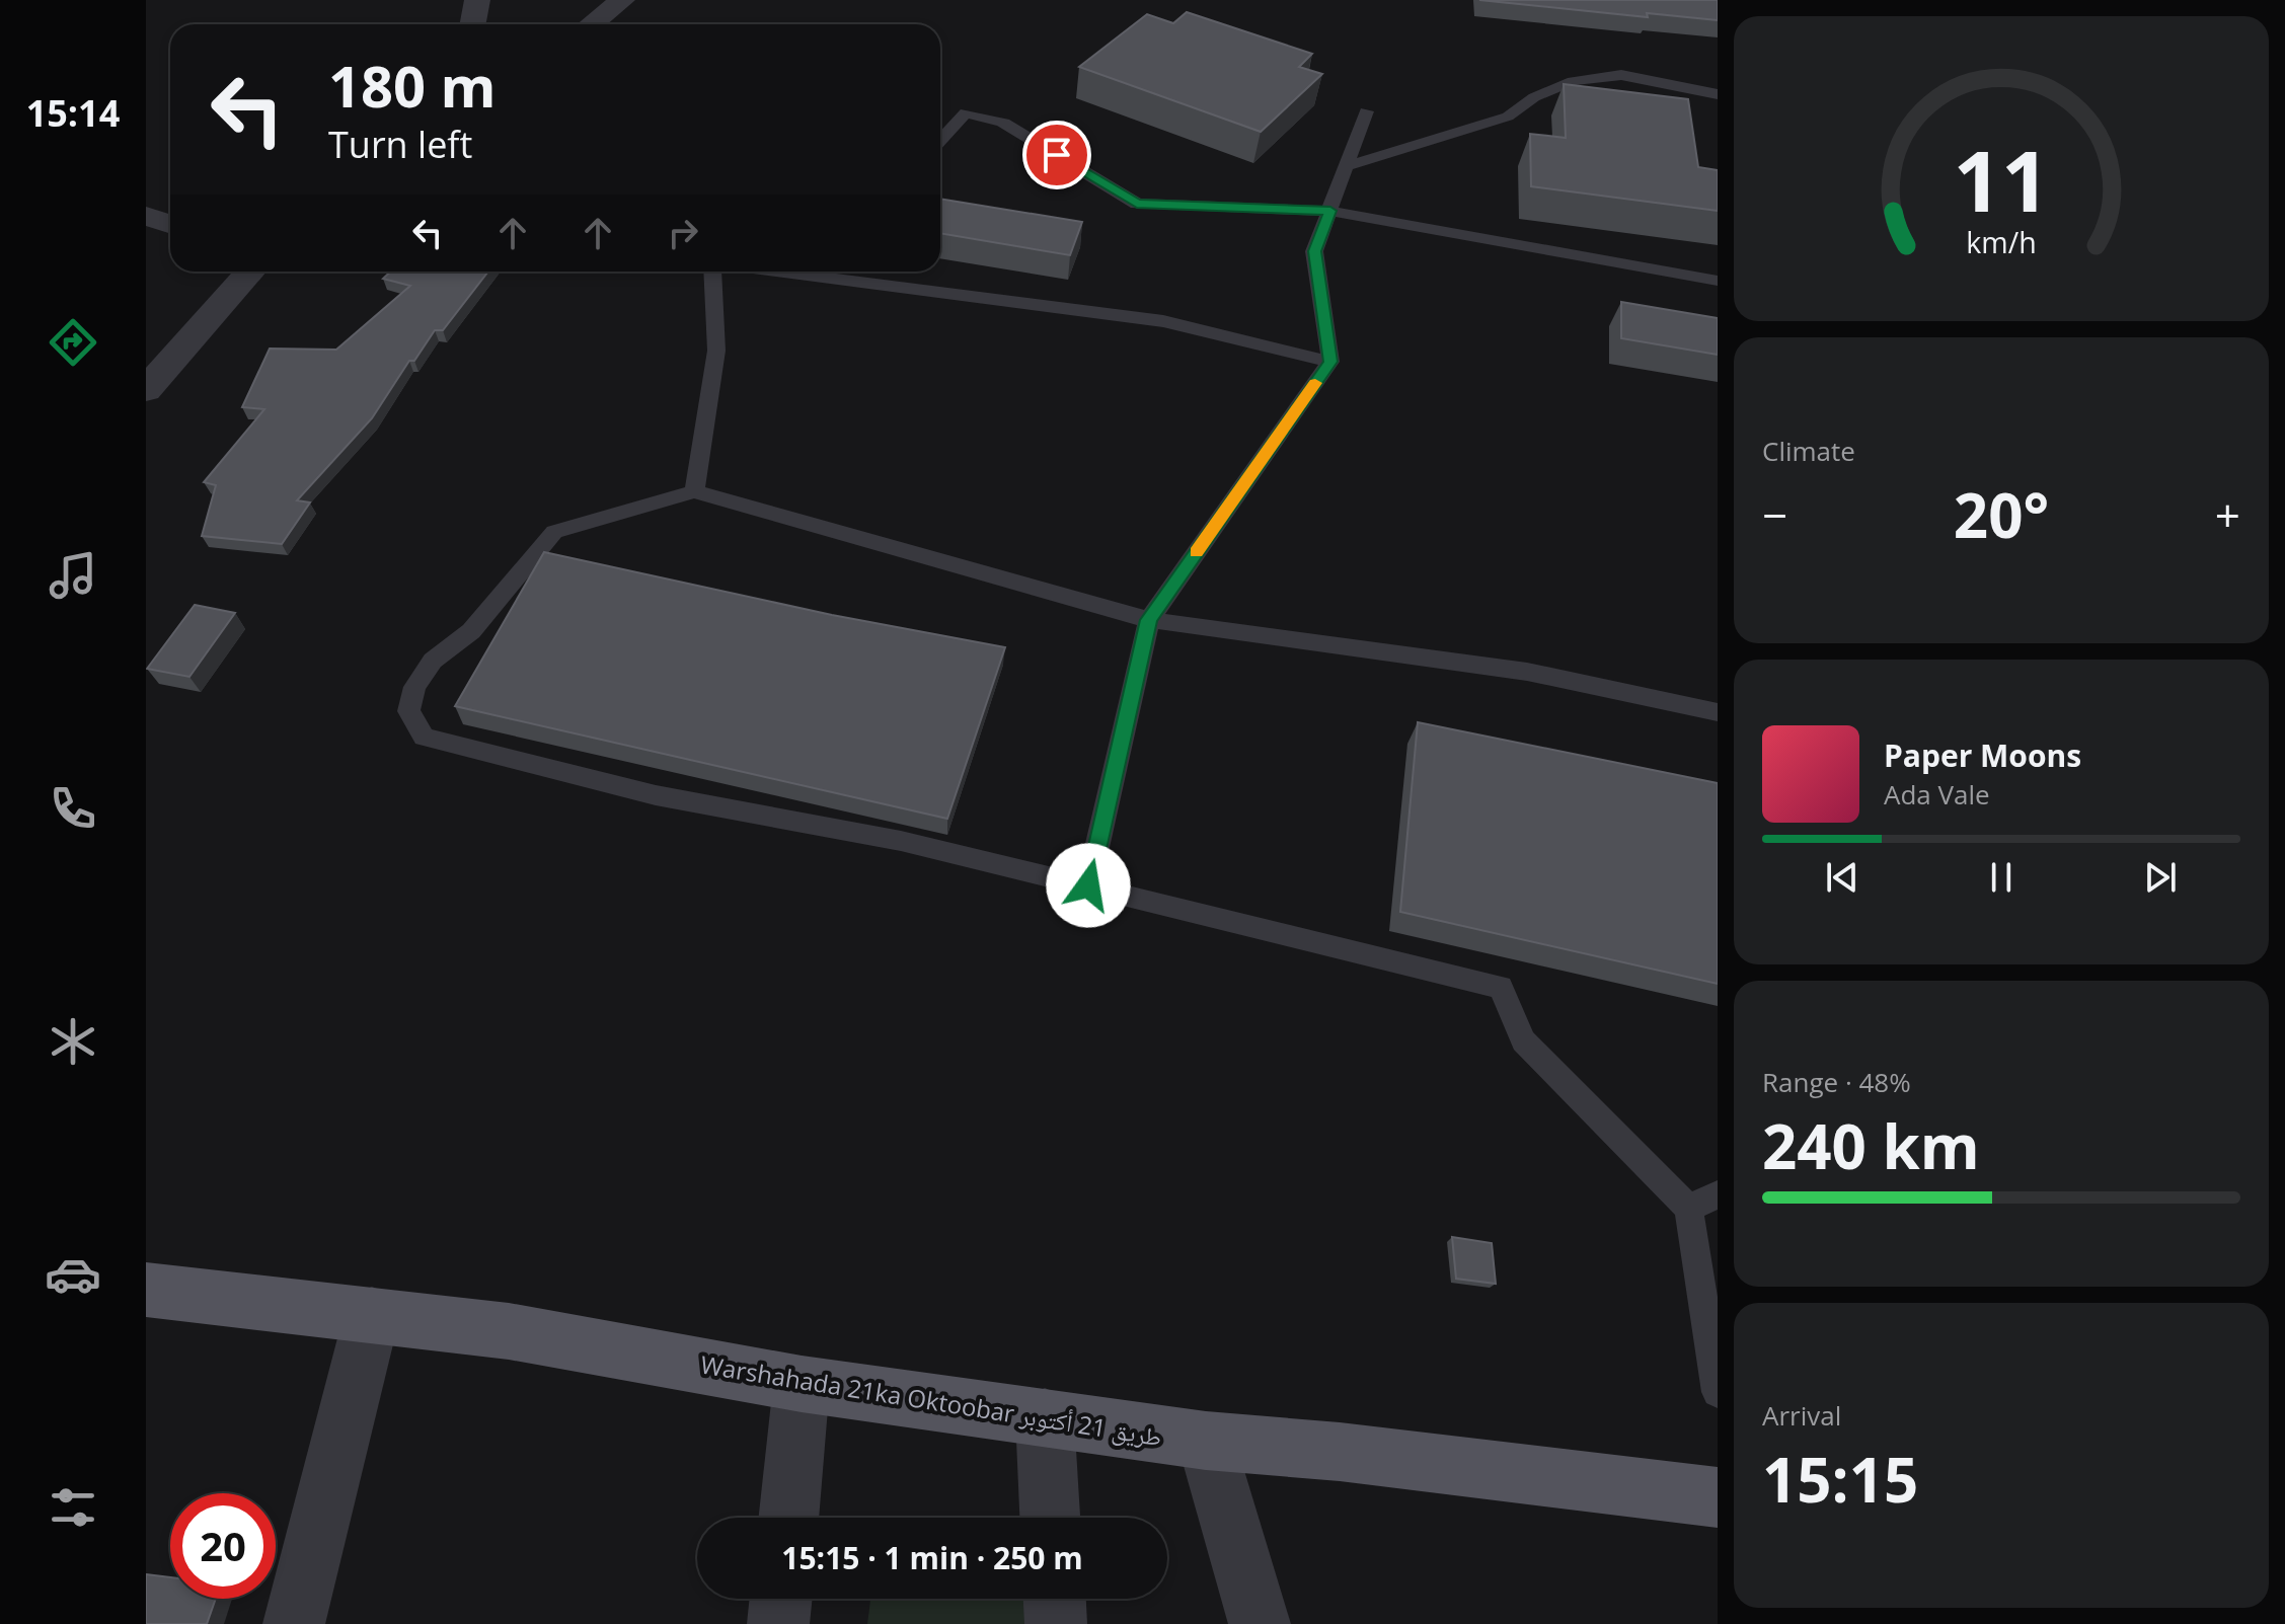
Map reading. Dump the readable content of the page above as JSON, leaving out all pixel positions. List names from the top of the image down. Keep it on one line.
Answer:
{"streets":{"main road":["Warshahada 21ka Oktoobar طريق 21 أكتوبر"]},"page":{"tabs":"15:14","turn":["180 m","Turn left"],"tile":["Climate",["Range · 48%","240 km"],["Arrival","15:15"]],"heat":["−","20°","+"],"song":["Paper Moons","Ada Vale"],"limit":"20","trip":"15:15 · 1 min · 250 m","gauge":["11","km/h"]}}
